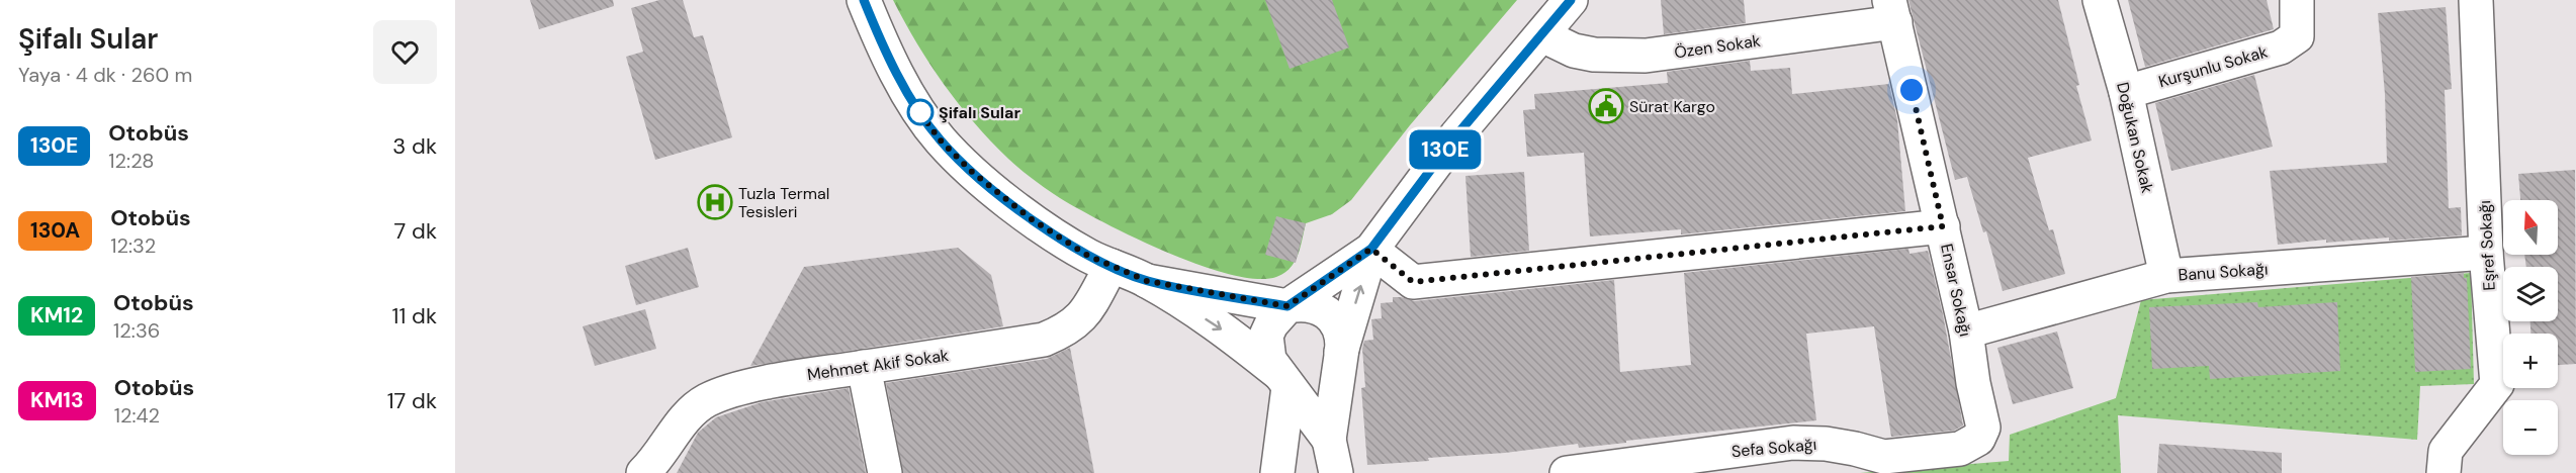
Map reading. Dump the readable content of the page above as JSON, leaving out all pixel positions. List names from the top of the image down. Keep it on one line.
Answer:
{"streets":{"street":["Özen Sokak","Kurşunlu Sokak","Doğukan Sokak","Eşref Sokağı","Banu Sokağı","Ensar Sokağı","Mehmet Akif Sokak","Sefa Sokağı"]},"crossings":[["Özen Sokak","Ensar Sokağı"],["Kurşunlu Sokak","Doğukan Sokak"],["Doğukan Sokak","Banu Sokağı"],["Eşref Sokağı","Banu Sokağı"],["Banu Sokağı","Ensar Sokağı"],["Ensar Sokağı","Sefa Sokağı"]],"places":{"public building":["Sürat Kargo"],"other":["Şifalı Sular"],"hospital":["Tuzla Termal Tesisleri"]},"lines":["bus line 130E"],"north":"top","page":{"heading":["Şifalı Sular","Yaya · 4 dk · 260 m"],"on_map":"130E","list":[{"mark":"130E","name":"Otobüs","note":"12:28","value":"3 dk"},{"mark":"130A","name":"Otobüs","note":"12:32","value":"7 dk"},{"mark":"KM12","name":"Otobüs","note":"12:36","value":"11 dk"},{"mark":"KM13","name":"Otobüs","note":"12:42","value":"17 dk"}],"map_buttons":["+","−"]}}
